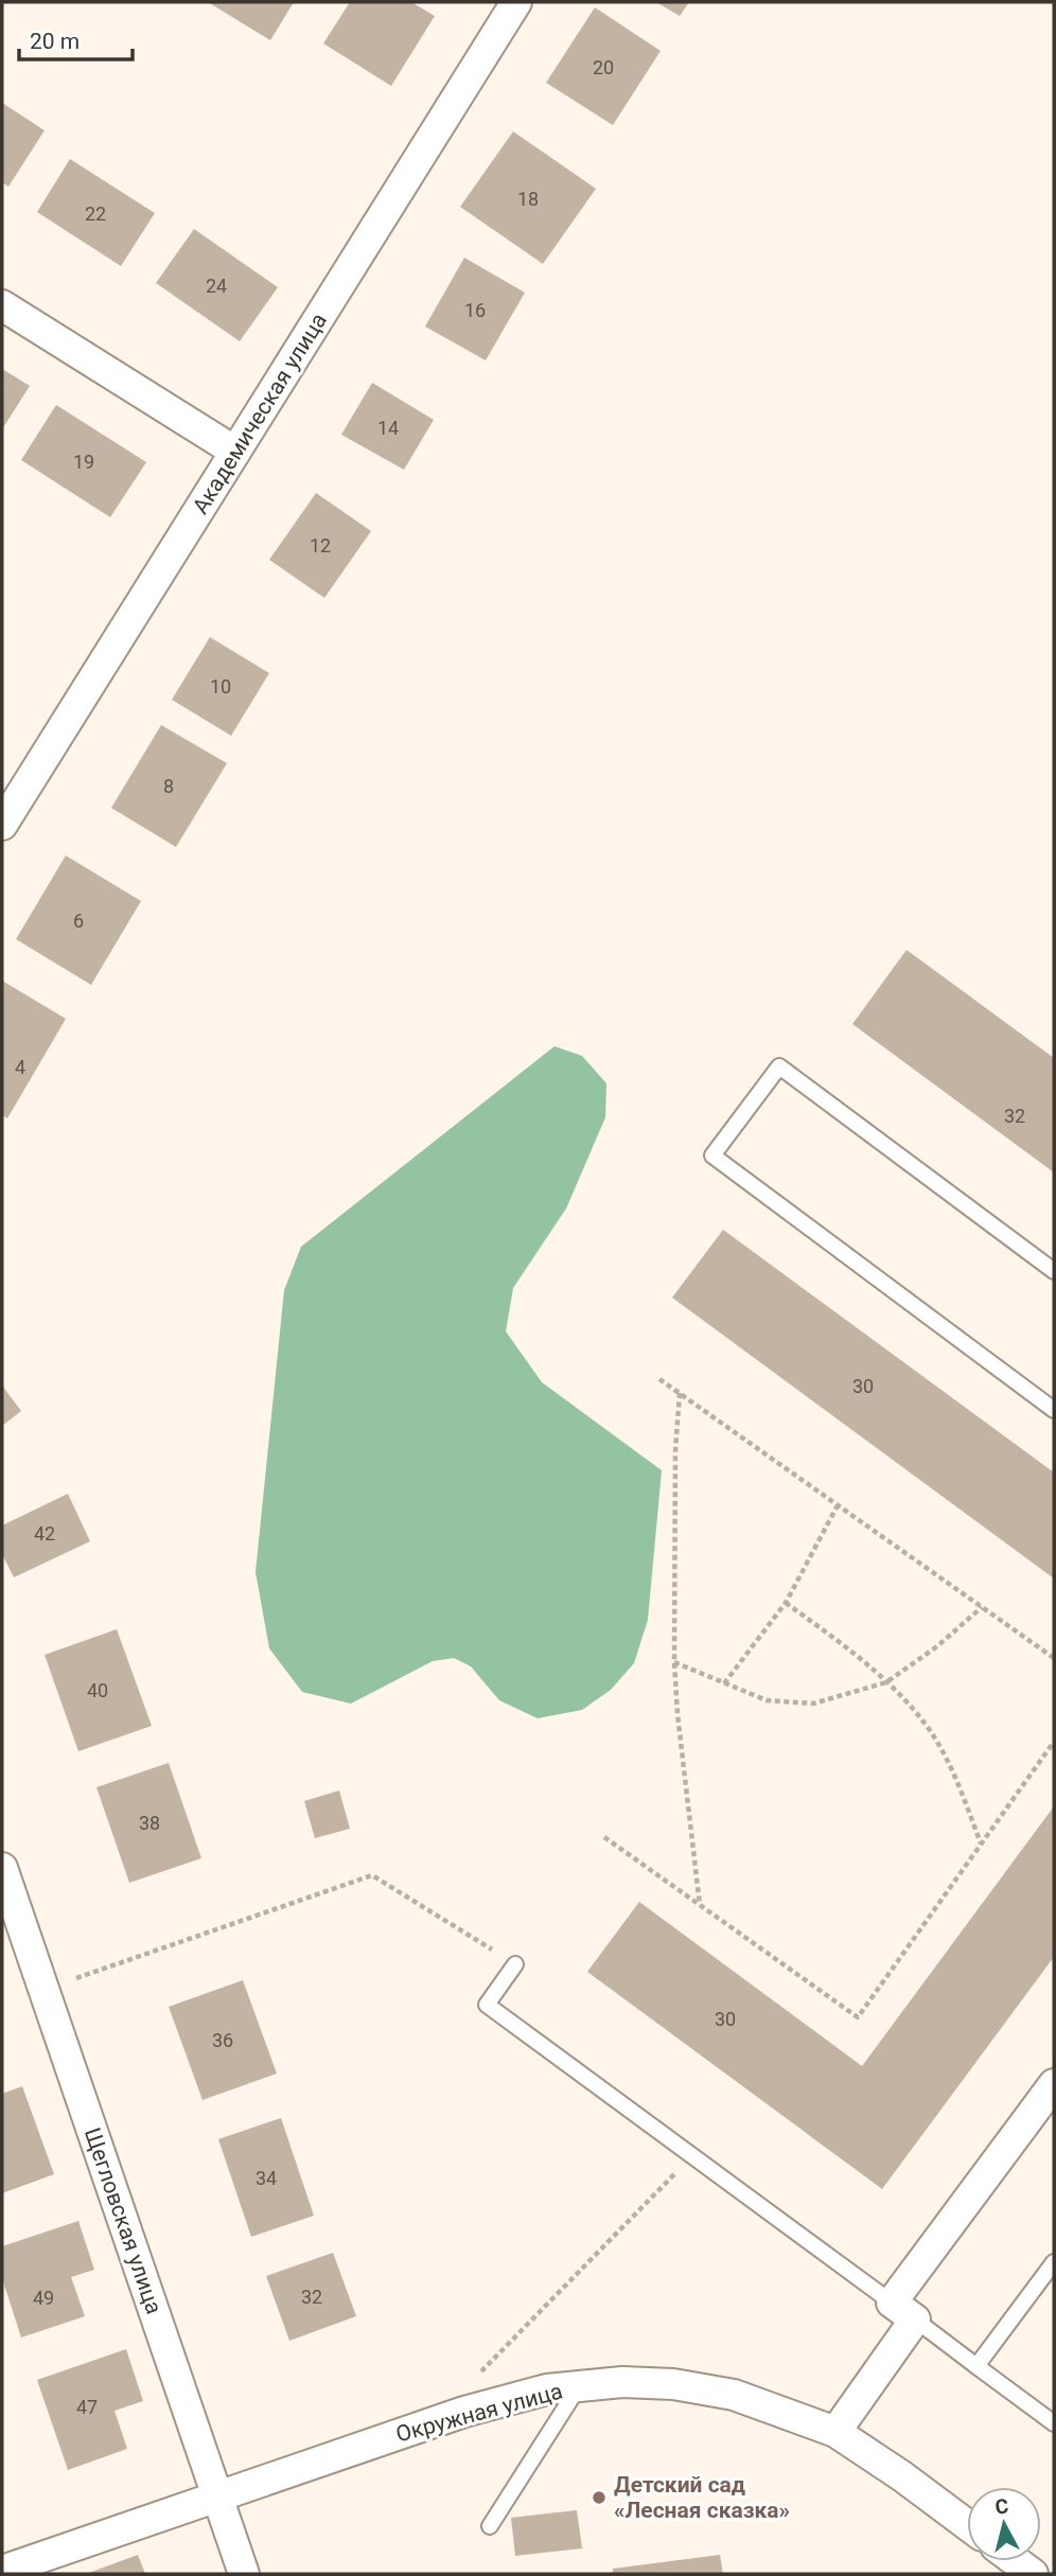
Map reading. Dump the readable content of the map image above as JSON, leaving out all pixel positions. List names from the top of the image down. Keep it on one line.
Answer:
{"streets":{"street":["Академическая улица","Щегловская улица","Окружная улица"]},"crossings":[["Щегловская улица","Окружная улица"]],"places":["Детский сад «Лесная сказка»"],"house_numbers":["20","18","22","24","16","14","19","12","10","8","6","4","32","30","42","40","38","30","36","34","32","49","47"],"scale_bar":"20 m","north":"top"}
